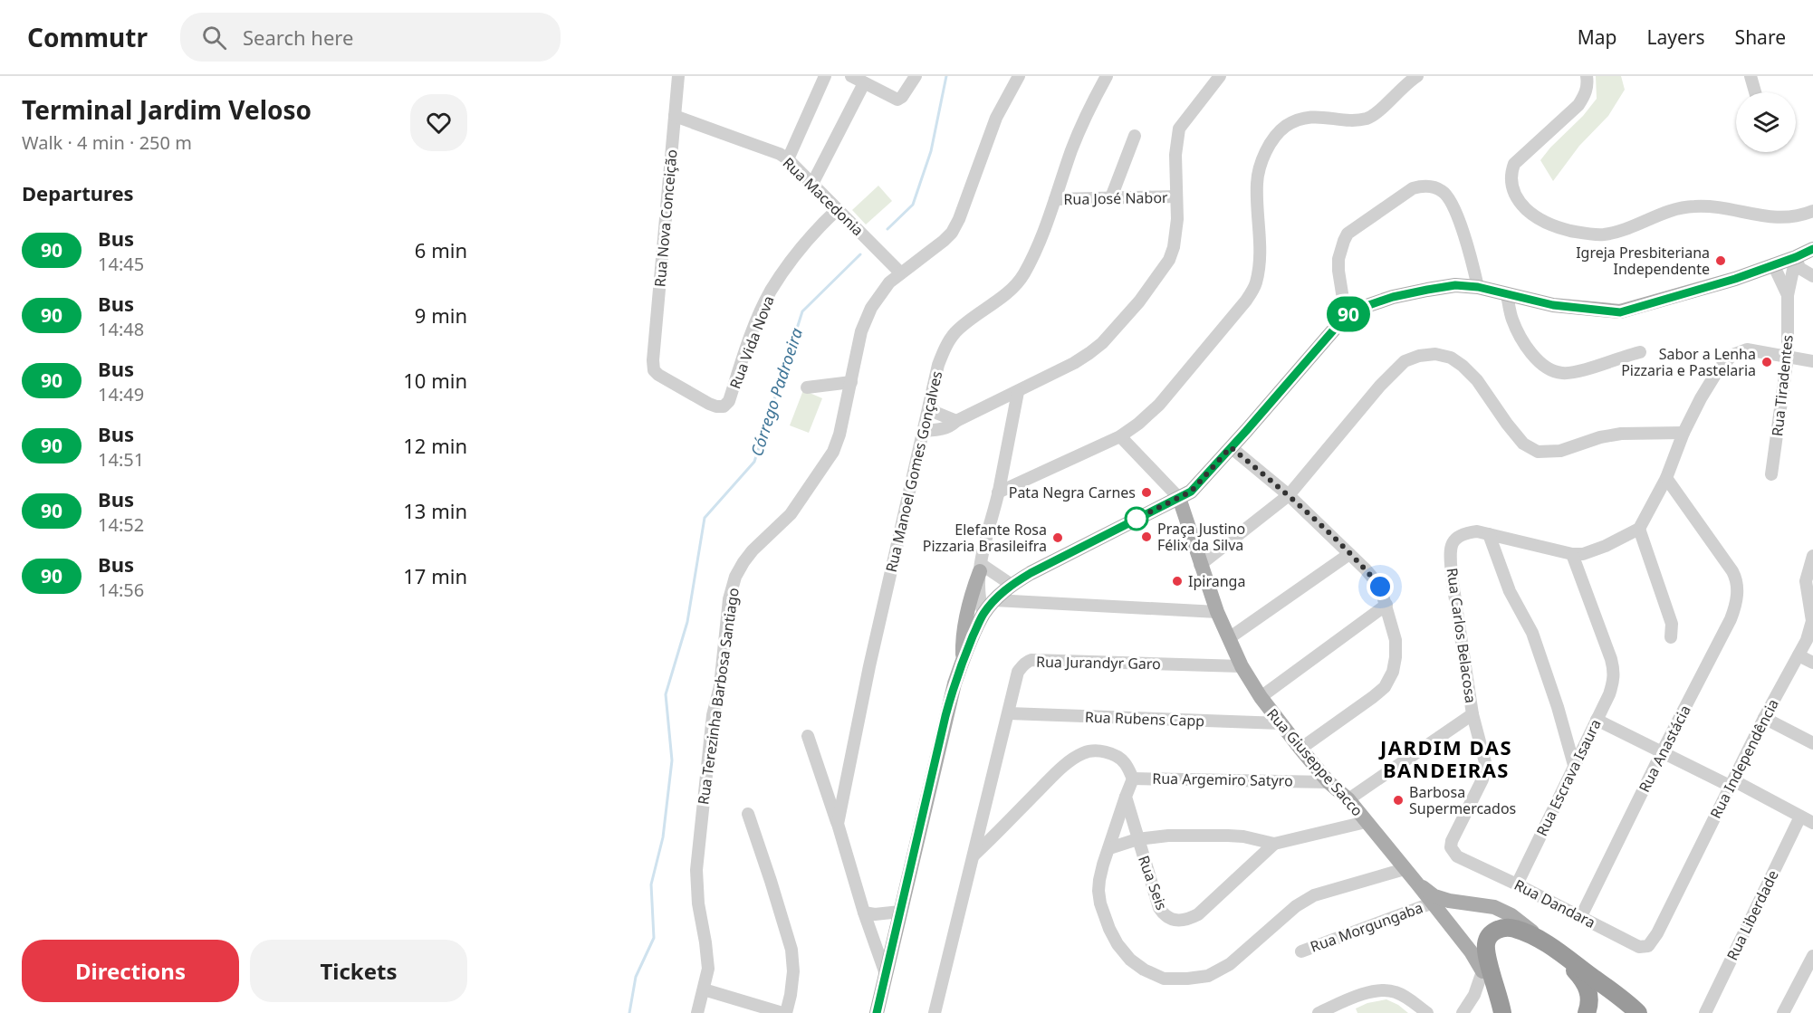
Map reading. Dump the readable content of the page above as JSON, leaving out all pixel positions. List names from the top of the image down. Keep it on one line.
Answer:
{"streets":{"main road":["Rua Giuseppe Sacco"],"street":["Rua Macedonia","Rua José Nabor","Rua Nova Conceição","Rua Vida Nova","Rua Tiradentes","Rua Manoel Gomes Gonçalves","Rua Carlos Belacosa","Rua Jurandyr Garo","Rua Terezinha Barbosa Santiago","Rua Rubens Capp","Rua Anastácia","Rua Independência","Rua Escrava Isaura","Rua Argemiro Satyro","Rua Seis","Rua Dandara","Rua Liberdade","Rua Morgungaba"]},"crossings":[["Rua Macedonia","Rua Nova Conceição"],["Rua Macedonia","Rua Vida Nova"],["Rua Macedonia","Rua Terezinha Barbosa Santiago"],["Rua José Nabor","Rua Manoel Gomes Gonçalves"],["Rua Nova Conceição","Rua Vida Nova"],["Rua Carlos Belacosa","Rua Escrava Isaura"],["Rua Carlos Belacosa","Rua Dandara"],["Rua Jurandyr Garo","Rua Rubens Capp"],["Rua Jurandyr Garo","Rua Giuseppe Sacco"],["Rua Jurandyr Garo","Rua Argemiro Satyro"],["Rua Rubens Capp","Rua Giuseppe Sacco"],["Rua Anastácia","Rua Dandara"],["Rua Independência","Rua Dandara"],["Rua Giuseppe Sacco","Rua Argemiro Satyro"],["Rua Giuseppe Sacco","Rua Morgungaba"],["Rua Escrava Isaura","Rua Dandara"]],"districts":["JARDIM DAS BANDEIRAS"],"water":["Córrego Padroeira"],"places":["Igreja Presbiteriana Independente","Sabor a Lenha Pizzaria e Pastelaria","Pata Negra Carnes","Praça Justino Félix da Silva","Elefante Rosa Pizzaria Brasileifra","Ipiranga","Barbosa Supermercados"],"lines":["bus line 90"],"page":{"header":"Commutr","search":"Search here","nav":["Map","Layers","Share"],"heading":[["Terminal Jardim Veloso","Walk · 4 min · 250 m"],"Departures"],"on_map":"90","list":[{"mark":"90","name":"Bus","note":"14:45","value":"6 min"},{"mark":"90","name":"Bus","note":"14:48","value":"9 min"},{"mark":"90","name":"Bus","note":"14:49","value":"10 min"},{"mark":"90","name":"Bus","note":"14:51","value":"12 min"},{"mark":"90","name":"Bus","note":"14:52","value":"13 min"},{"mark":"90","name":"Bus","note":"14:56","value":"17 min"}],"buttons":["Directions","Tickets"]}}
